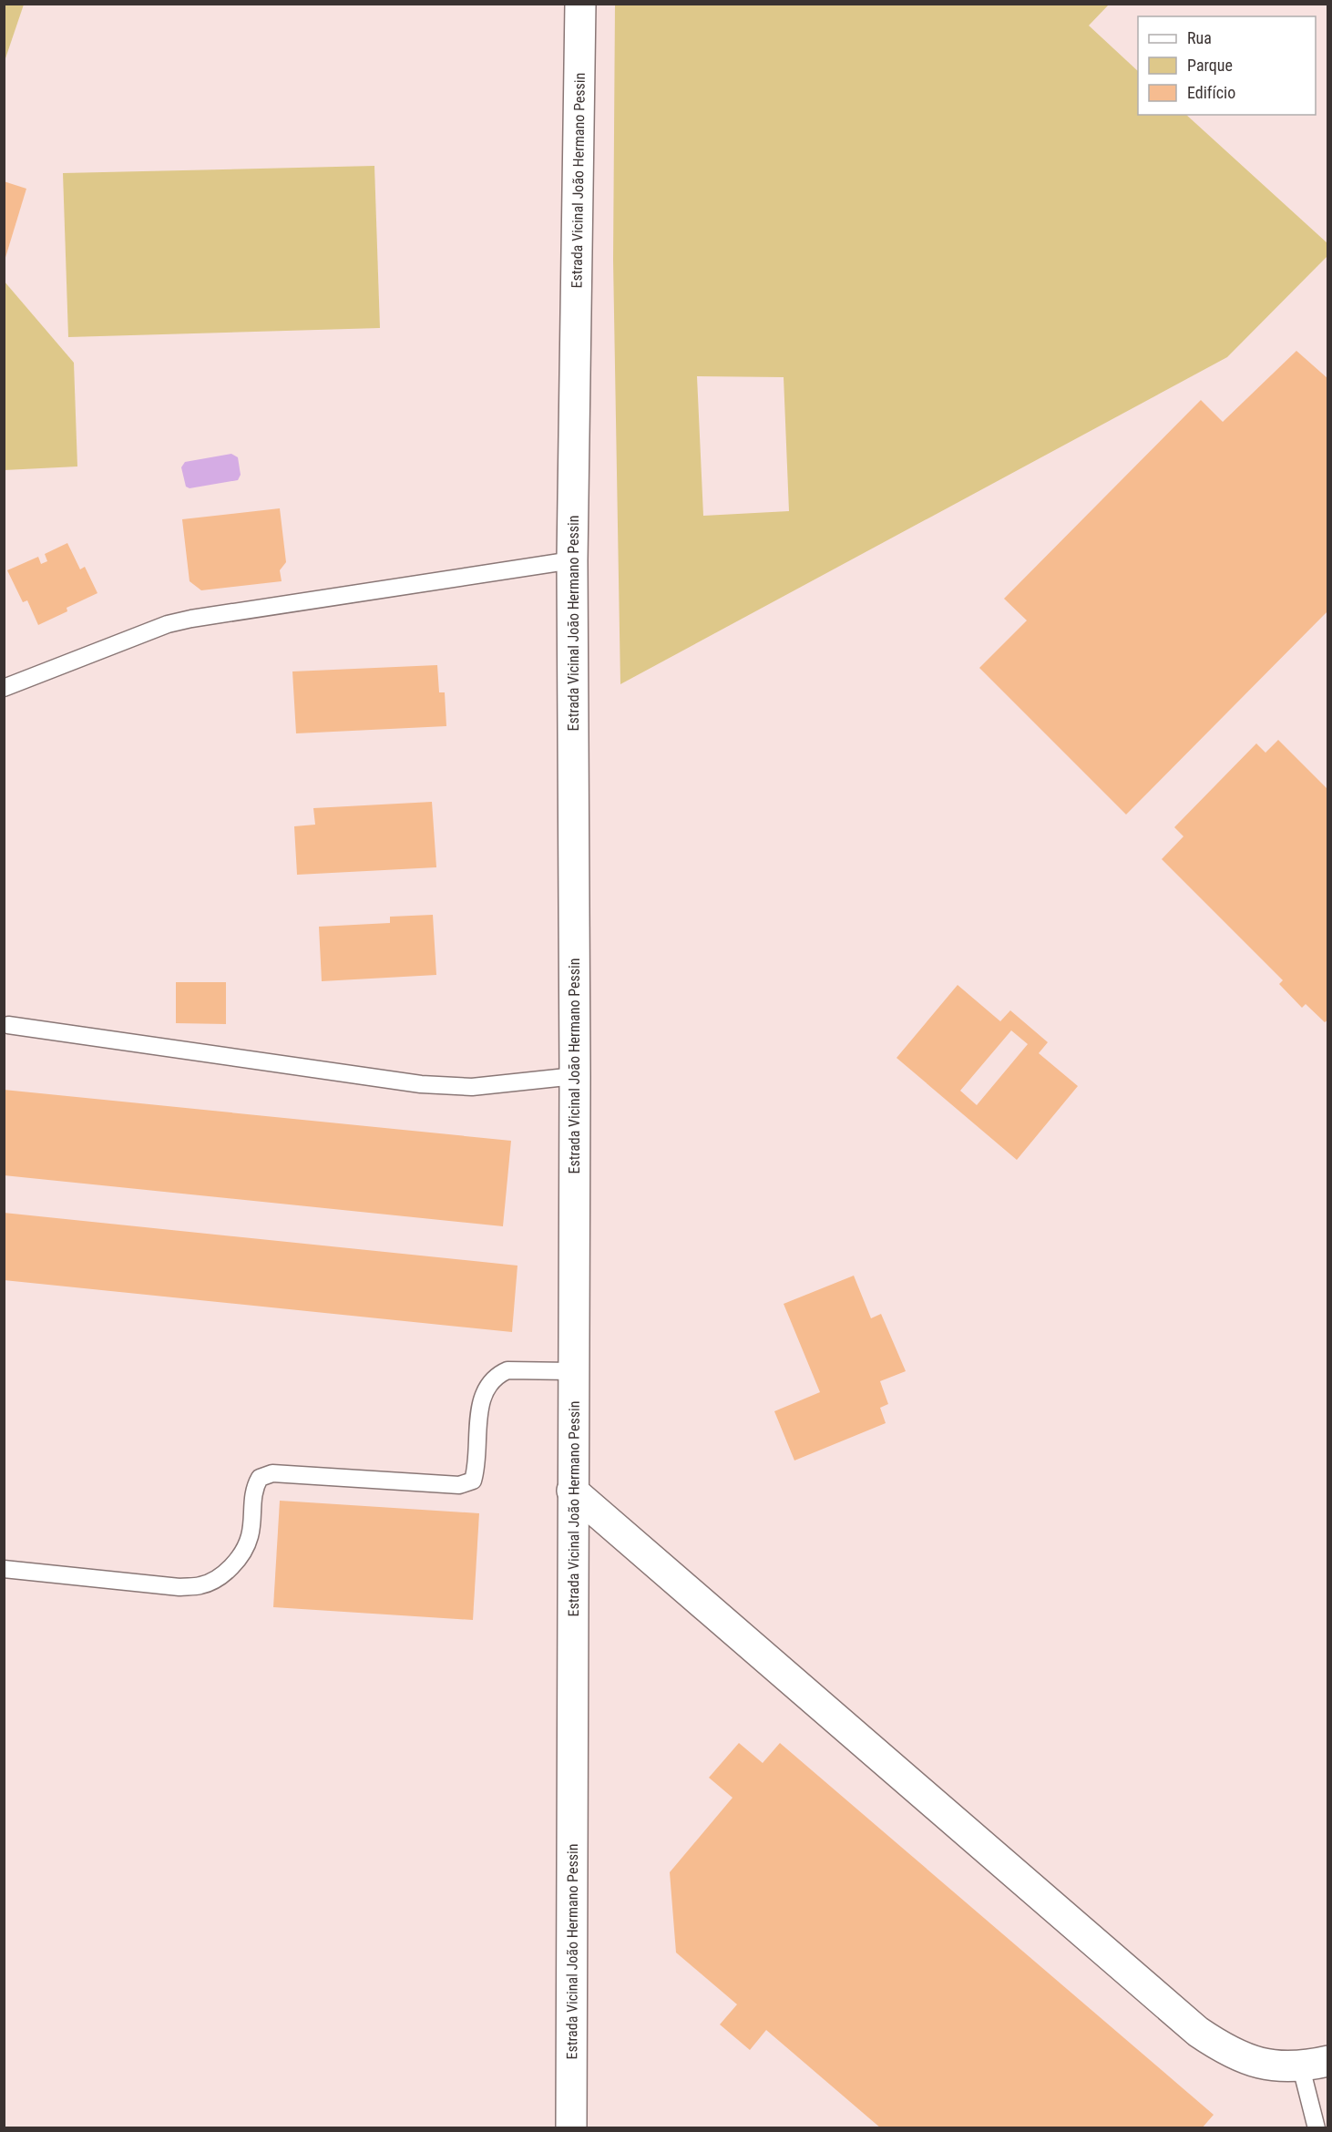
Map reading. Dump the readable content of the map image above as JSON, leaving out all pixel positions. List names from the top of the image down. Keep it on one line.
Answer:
{"streets":{"main road":["Estrada Vicinal João Hermano Pessin"]},"legend":["Rua","Parque","Edifício"]}
